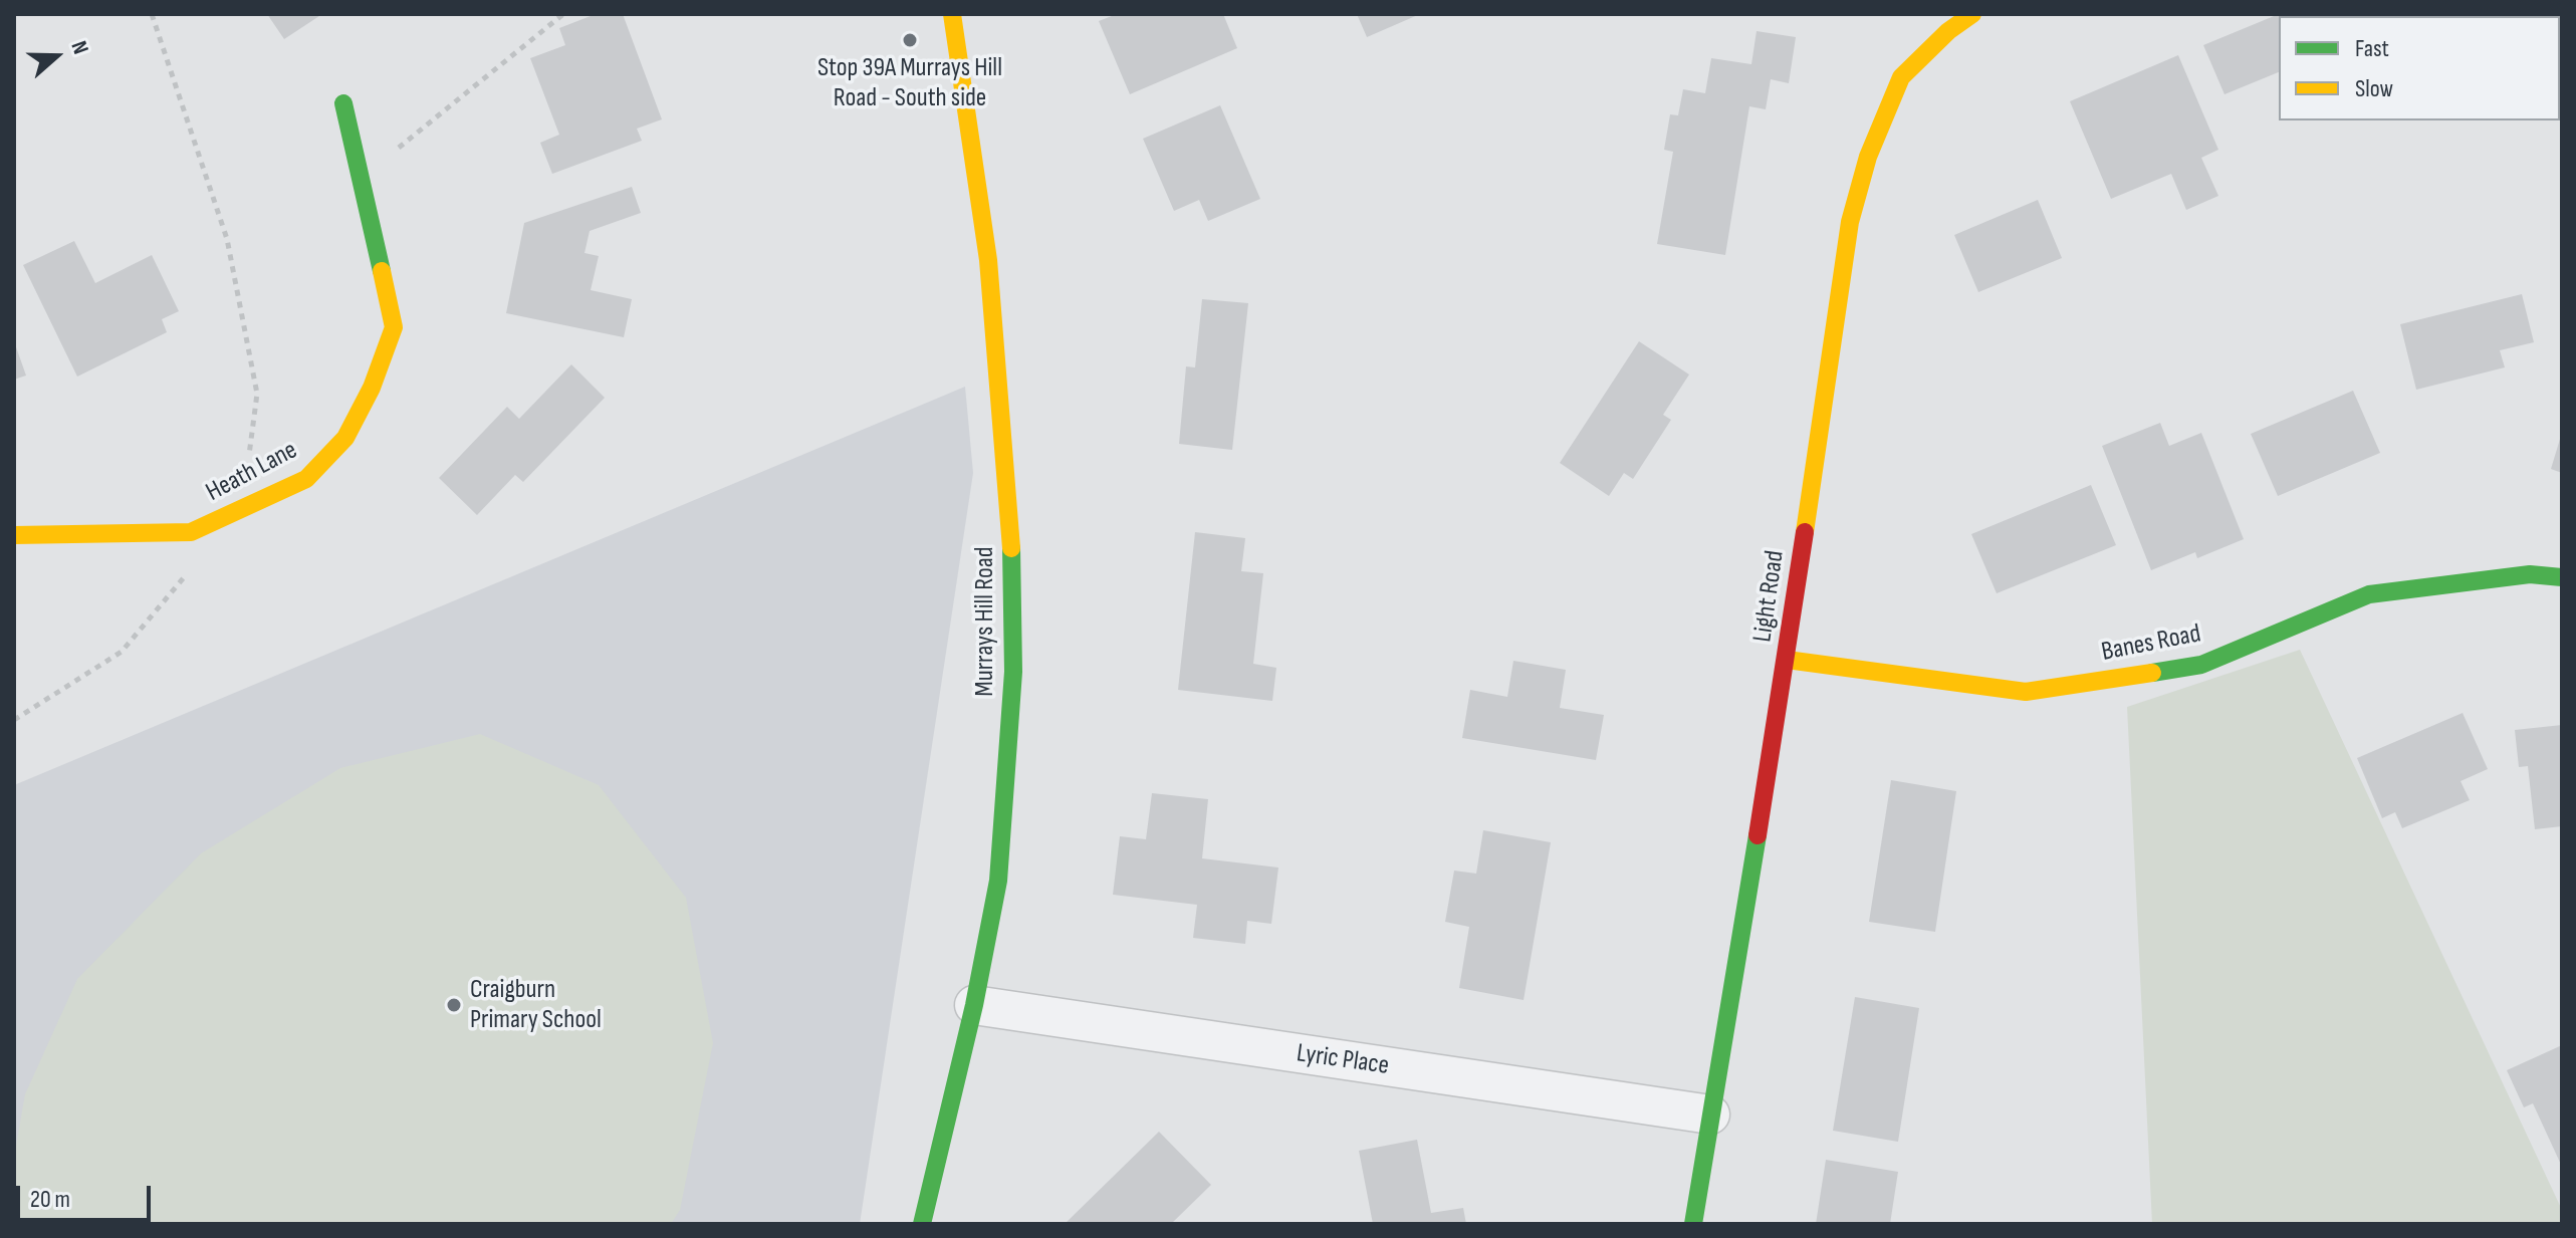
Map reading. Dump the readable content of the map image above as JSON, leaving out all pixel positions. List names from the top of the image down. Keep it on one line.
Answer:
{"streets":{"street":["Heath Lane","Light Road","Murrays Hill Road","Banes Road","Lyric Place"]},"crossings":[["Light Road","Banes Road"],["Light Road","Lyric Place"],["Murrays Hill Road","Lyric Place"]],"places":["Stop 39A Murrays Hill Road - South side","Craigburn Primary School"],"legend":["Fast","Slow"],"scale_bar":"20 m","north":"right"}
